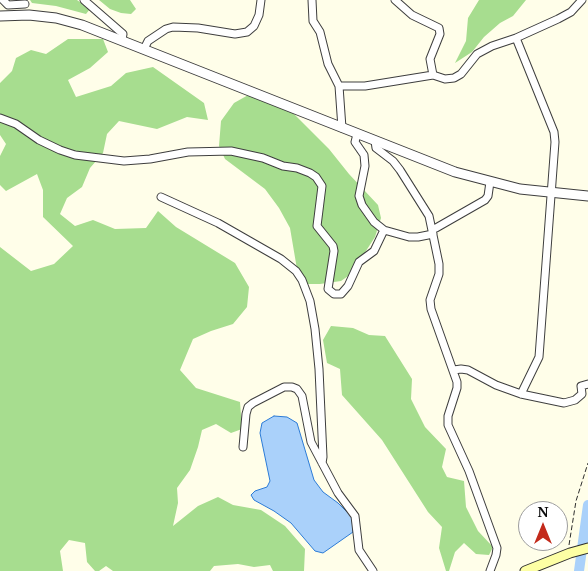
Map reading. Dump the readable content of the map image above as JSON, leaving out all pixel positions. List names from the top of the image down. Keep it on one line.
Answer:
{"north":"top"}
